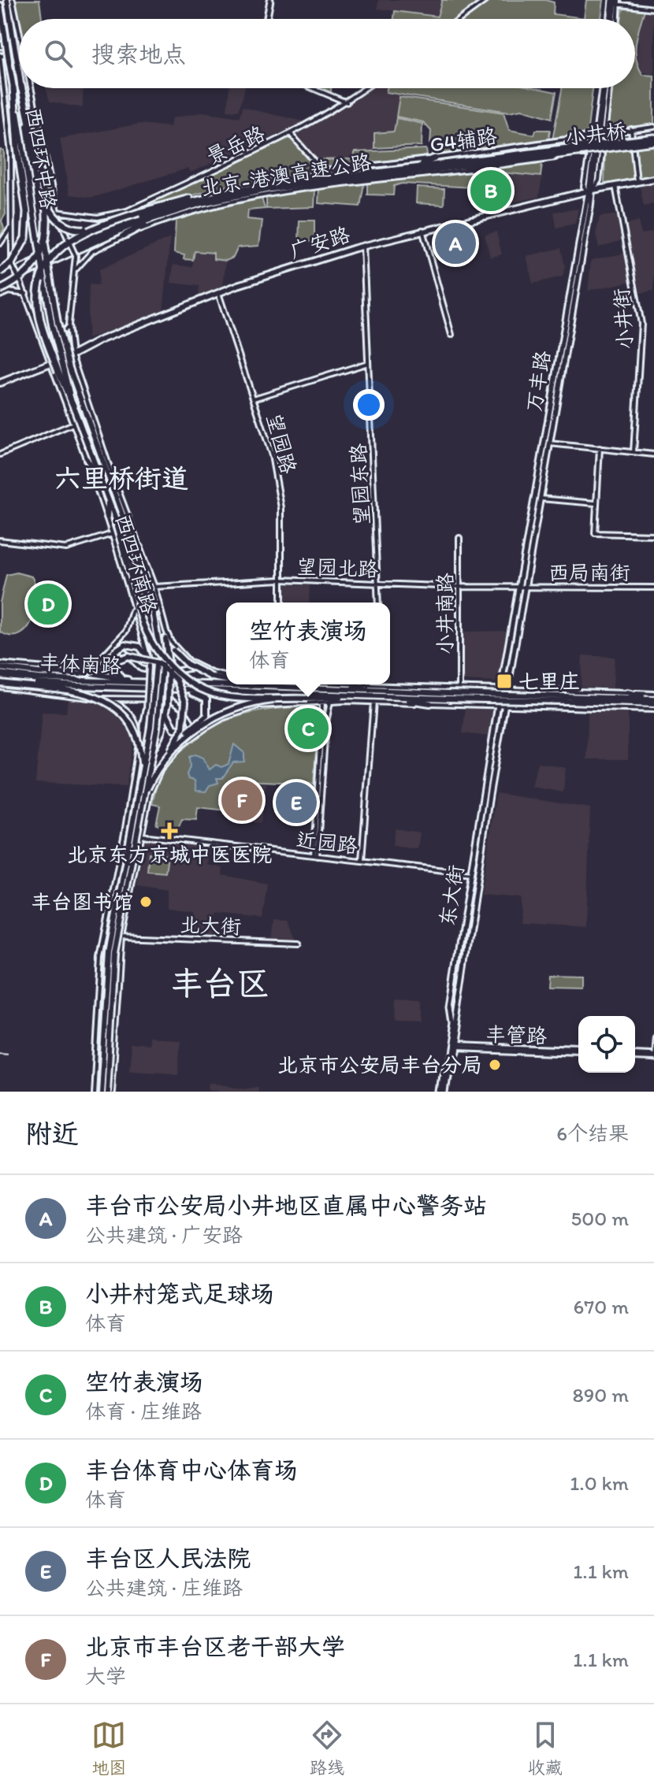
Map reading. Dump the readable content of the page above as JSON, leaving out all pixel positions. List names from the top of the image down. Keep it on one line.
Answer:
{"streets":{"highway":["小井桥","西四环中路","北京-港澳高速公路","广安路","西四环南路","丰体南路"],"main road":["万丰路","东大街"],"street":["G4辅路","景岳路","小井街","望园路","望园东路","望园北路","西局南街","小井南路","近园路","北大街","丰管路"]},"crossings":[["小井桥","北京-港澳高速公路"],["G4辅路","景岳路"],["G4辅路","万丰路"],["景岳路","西四环中路"],["西四环中路","西四环南路"],["广安路","小井街"],["广安路","万丰路"],["广安路","望园路"],["广安路","望园东路"],["广安路","西四环南路"],["万丰路","西四环南路"],["万丰路","望园北路"],["万丰路","西局南街"],["万丰路","东大街"],["望园路","望园北路"],["望园东路","望园北路"],["西四环南路","望园北路"],["西四环南路","丰体南路"],["西四环南路","近园路"],["西四环南路","东大街"],["西四环南路","北大街"],["望园北路","西局南街"],["望园北路","小井南路"],["近园路","东大街"],["东大街","丰管路"]],"districts":["六里桥街道","丰台区"],"places":{"transit":["七里庄"],"health":["北京东方京城中医医院"],"other":["丰台图书馆","北京市公安局丰台分局"]},"page":{"search":"搜索地点","pins":["B","A","D","C","F","E"],"popup":["空竹表演场","体育"],"heading":["附近","6个结果"],"list":[{"mark":"A","name":"丰台市公安局小井地区直属中心警务站","note":"公共建筑 · 广安路","value":"500 m"},{"mark":"B","name":"小井村笼式足球场","note":"体育","value":"670 m"},{"mark":"C","name":"空竹表演场","note":"体育 · 庄维路","value":"890 m"},{"mark":"D","name":"丰台体育中心体育场","note":"体育","value":"1.0 km"},{"mark":"E","name":"丰台区人民法院","note":"公共建筑 · 庄维路","value":"1.1 km"},{"mark":"F","name":"北京市丰台区老干部大学","note":"大学","value":"1.1 km"}],"nav":["地图","路线","收藏"]}}
